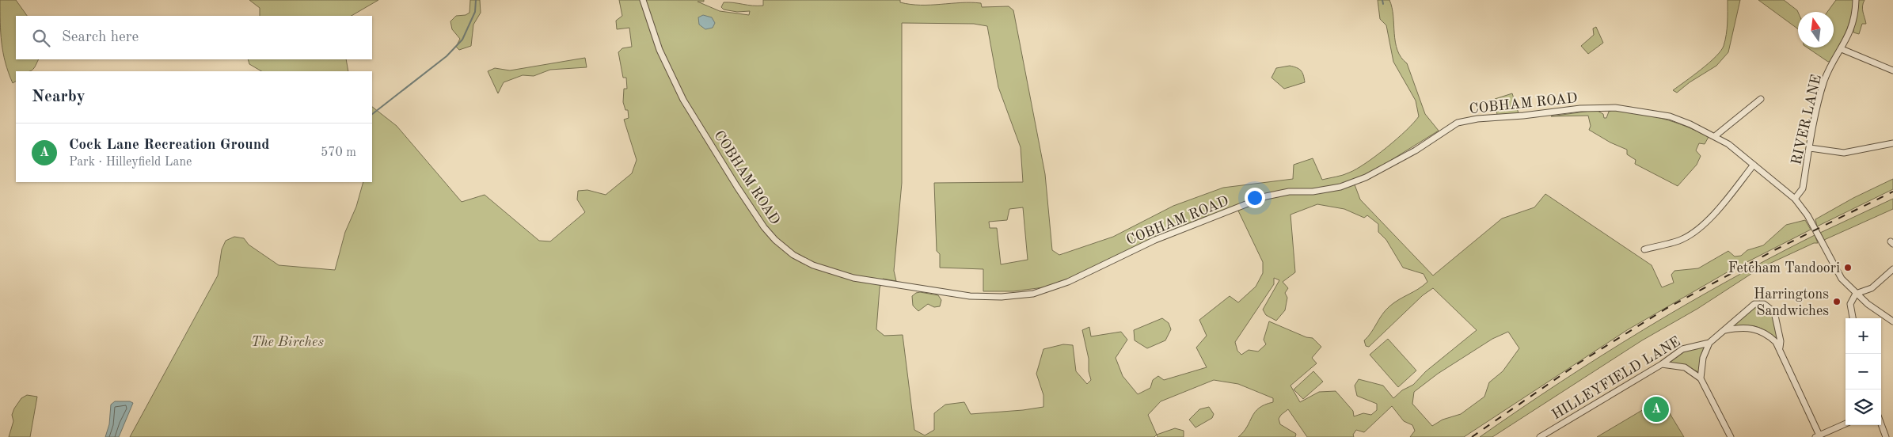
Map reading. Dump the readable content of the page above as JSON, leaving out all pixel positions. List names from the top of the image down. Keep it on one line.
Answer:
{"streets":{"street":["COBHAM ROAD","RIVER LANE","HILLEYFIELD LANE"]},"crossings":[["COBHAM ROAD","RIVER LANE"]],"parks":["The Birches"],"places":["Fetcham Tandoori","Harringtons Sandwiches"],"north":"top","page":{"search":"Search here","heading":"Nearby","list":[{"mark":"A","name":"Cock Lane Recreation Ground","note":"Park · Hilleyfield Lane","value":"570 m"}],"map_buttons":["+","−"],"pins":"A"}}
